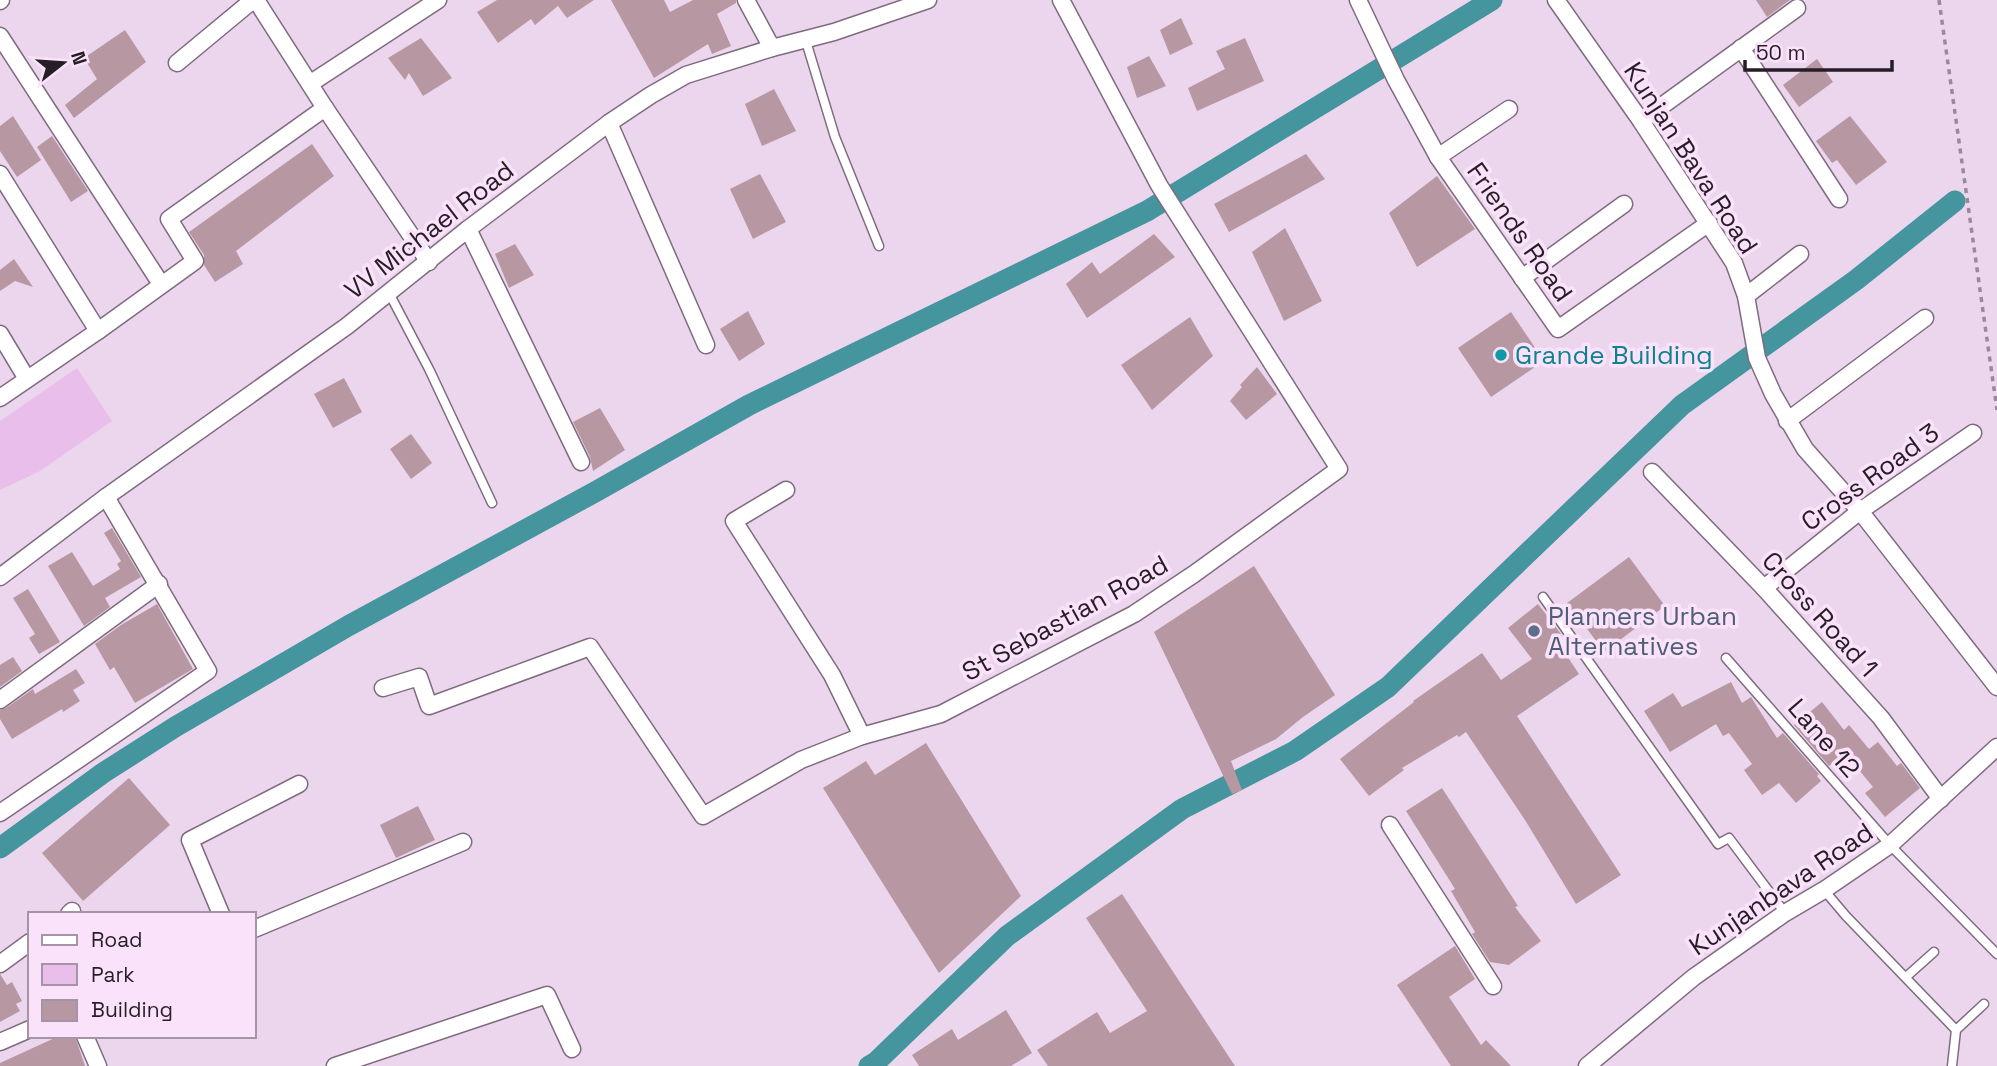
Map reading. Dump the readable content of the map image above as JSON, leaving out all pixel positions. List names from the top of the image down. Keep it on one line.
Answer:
{"streets":{"street":["Kunjan Bava Road","VV Michael Road","Friends Road","Cross Road 3","Cross Road 1","St Sebastian Road","Kunjanbava Road"],"lane":["Lane 12"]},"crossings":[["Kunjan Bava Road","Friends Road"],["Cross Road 3","Cross Road 1"],["Cross Road 1","Kunjanbava Road"],["Lane 12","Kunjanbava Road"]],"places":["Grande Building","Planners Urban Alternatives"],"legend":["Road","Park","Building"],"scale_bar":"50 m","north":"right"}
